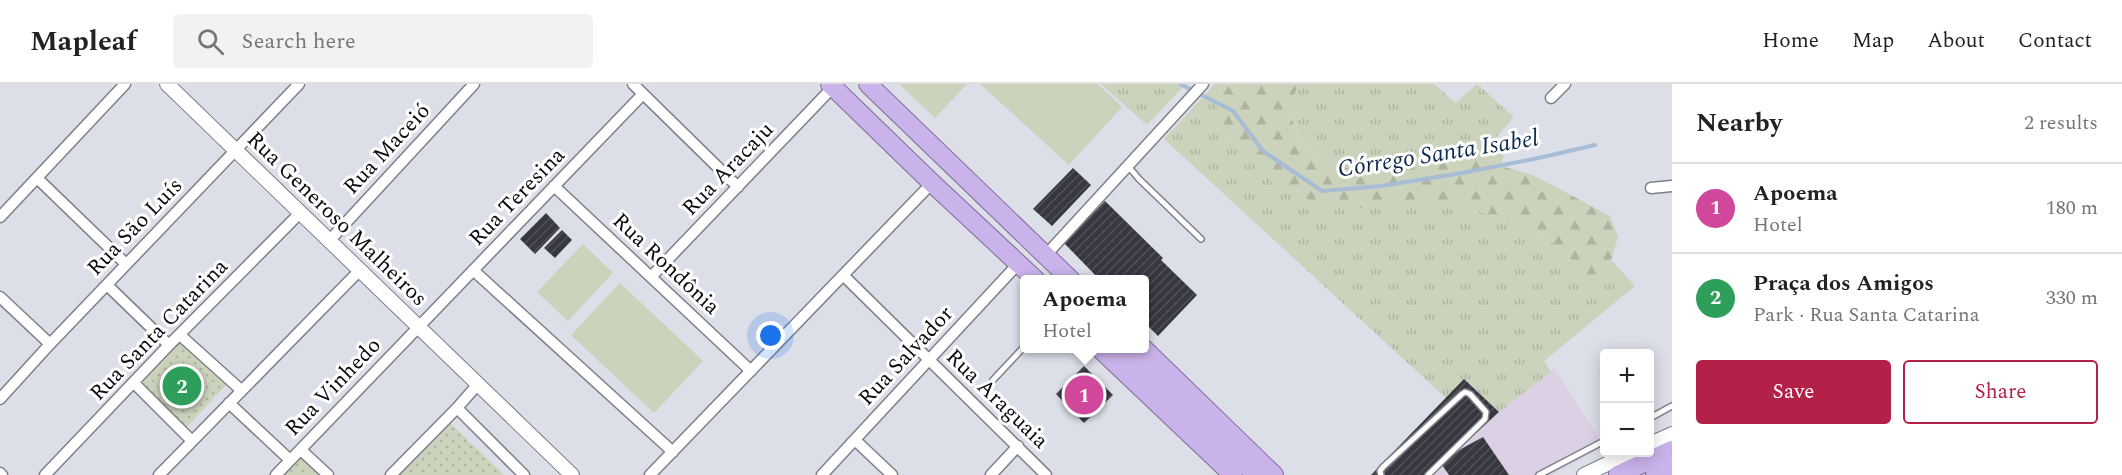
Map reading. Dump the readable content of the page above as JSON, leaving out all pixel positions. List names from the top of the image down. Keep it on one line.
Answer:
{"streets":{"street":["Rua Maceió","Rua Aracaju","Rua Teresina","Rua Generoso Malheiros","Rua São Luís","Rua Rondônia","Rua Santa Catarina","Rua Salvador","Rua Vinhedo","Rua Araguaia"]},"crossings":[["Rua Maceió","Rua Generoso Malheiros"],["Rua Aracaju","Rua Rondônia"],["Rua Teresina","Rua Generoso Malheiros"],["Rua Teresina","Rua Rondônia"],["Rua Teresina","Rua Vinhedo"],["Rua Generoso Malheiros","Rua São Luís"],["Rua Generoso Malheiros","Rua Santa Catarina"],["Rua Generoso Malheiros","Rua Vinhedo"],["Rua Salvador","Rua Araguaia"]],"water":["Córrego Santa Isabel"],"page":{"header":"Mapleaf","search":"Search here","nav":["Home","Map","About","Contact"],"heading":["Nearby","2 results"],"list":[{"mark":"1","name":"Apoema","note":"Hotel","value":"180 m"},{"mark":"2","name":"Praça dos Amigos","note":"Park · Rua Santa Catarina","value":"330 m"}],"popup":["Apoema","Hotel"],"buttons":["Save","Share"],"map_buttons":["+","−"],"pins":["2","1"]}}
